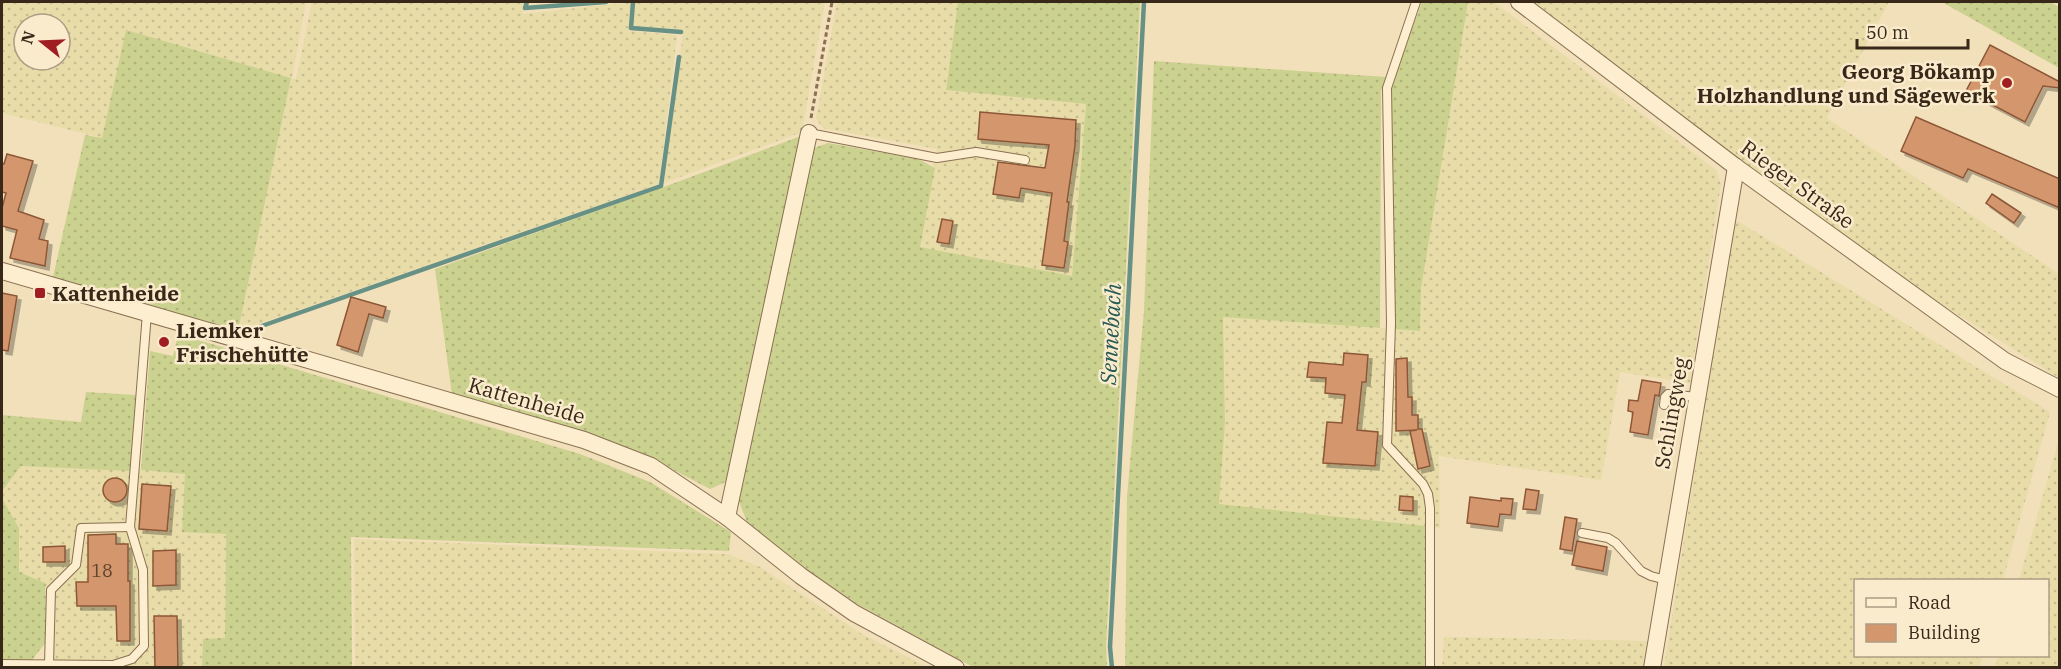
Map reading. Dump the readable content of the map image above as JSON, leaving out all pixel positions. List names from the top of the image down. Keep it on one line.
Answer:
{"streets":{"street":["Rieger Straße","Kattenheide","Schlingweg"]},"crossings":[["Rieger Straße","Schlingweg"]],"water":["Sennebach"],"places":{"other":["Georg Bökamp Holzhandlung und Sägewerk","Liemker Frischehütte"],"transit":["Kattenheide"]},"house_numbers":["18"],"legend":["Road","Building"],"scale_bar":"50 m","north":"left"}
